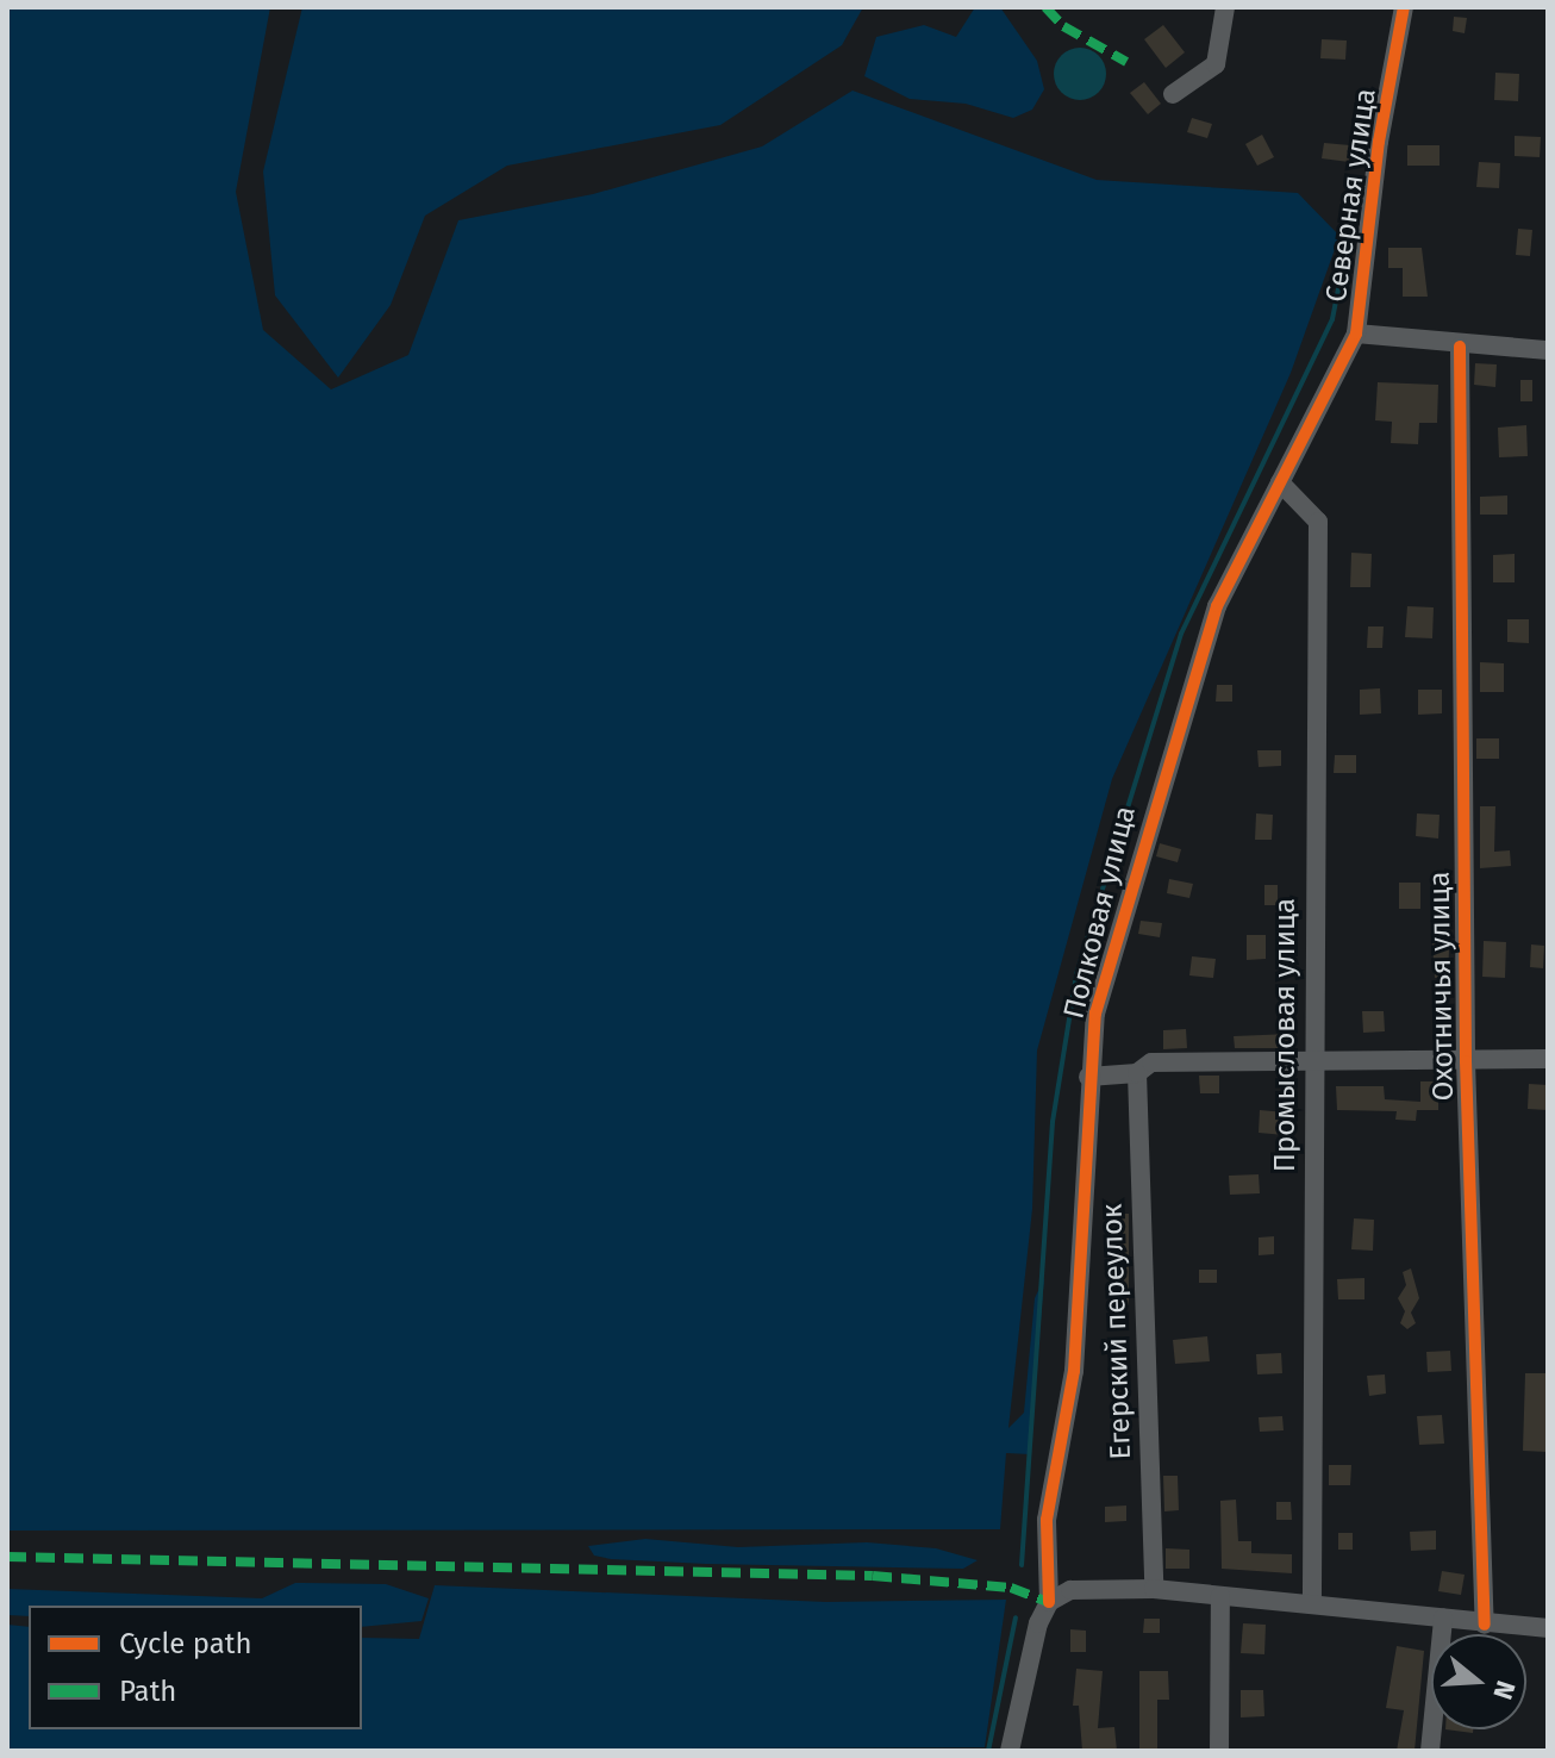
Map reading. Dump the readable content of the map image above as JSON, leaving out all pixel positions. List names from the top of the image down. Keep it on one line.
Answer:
{"streets":{"street":["Северная улица","Полковая улица","Охотничья улица","Промысловая улица","Егерский переулок"]},"crossings":[["Северная улица","Полковая улица"],["Полковая улица","Промысловая улица"]],"legend":["Cycle path","Path"],"north":"right"}
